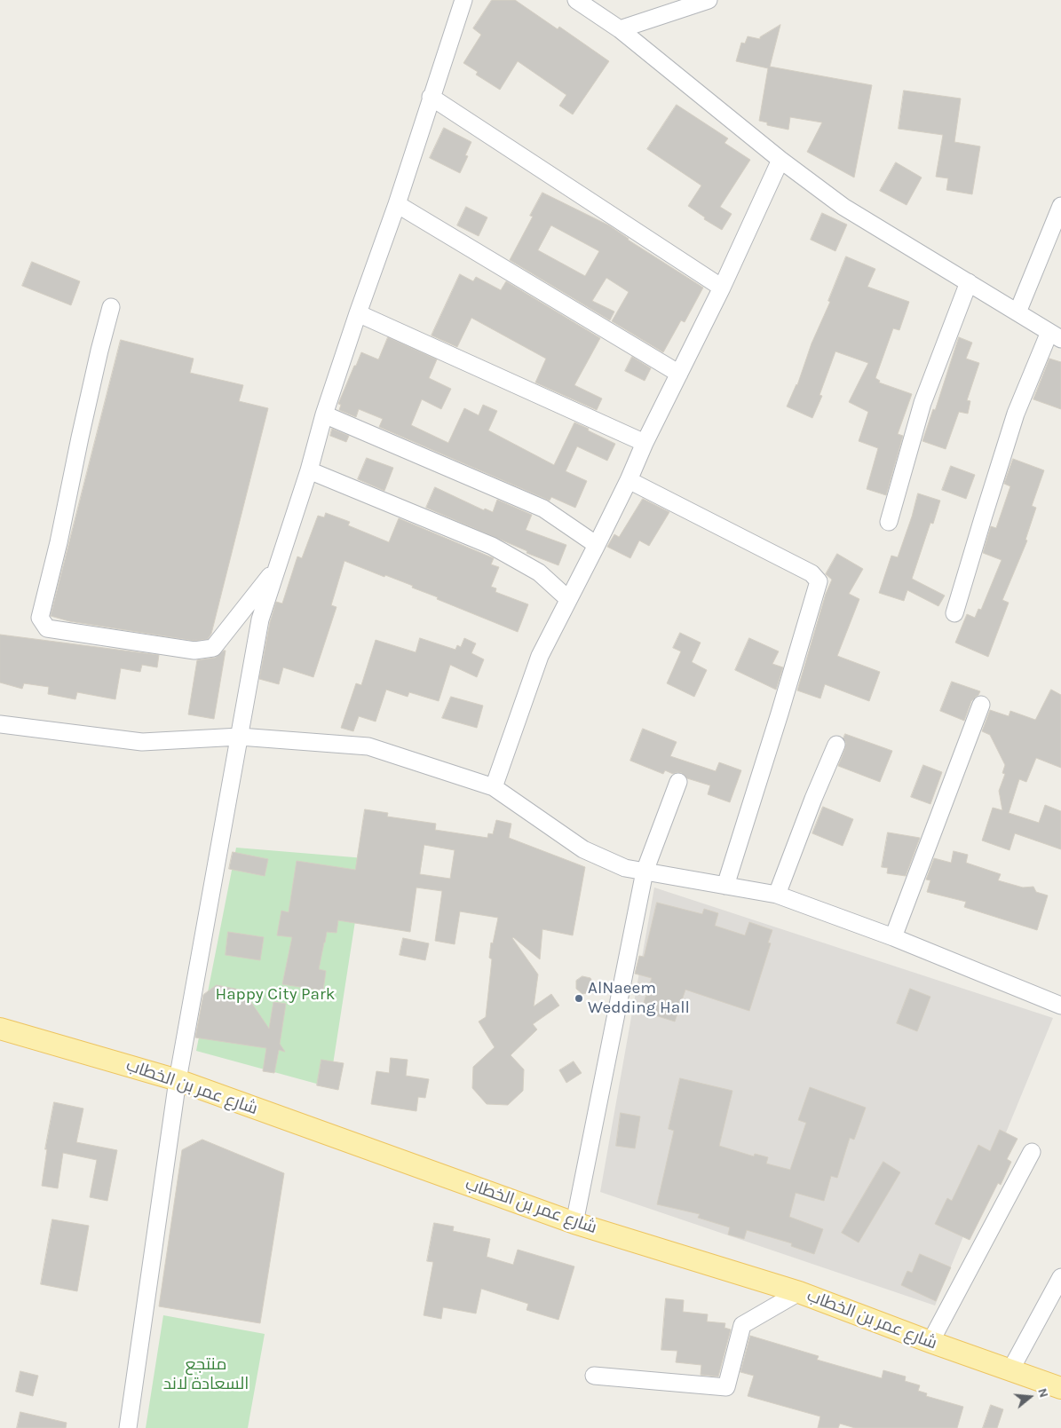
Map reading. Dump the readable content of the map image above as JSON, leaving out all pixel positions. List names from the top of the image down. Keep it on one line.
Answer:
{"streets":{"main road":["شارع عمر بن الخطاب"]},"parks":["Happy City Park","منتجع السعادة لاند"],"places":["AlNaeem Wedding Hall"],"north":"right"}
